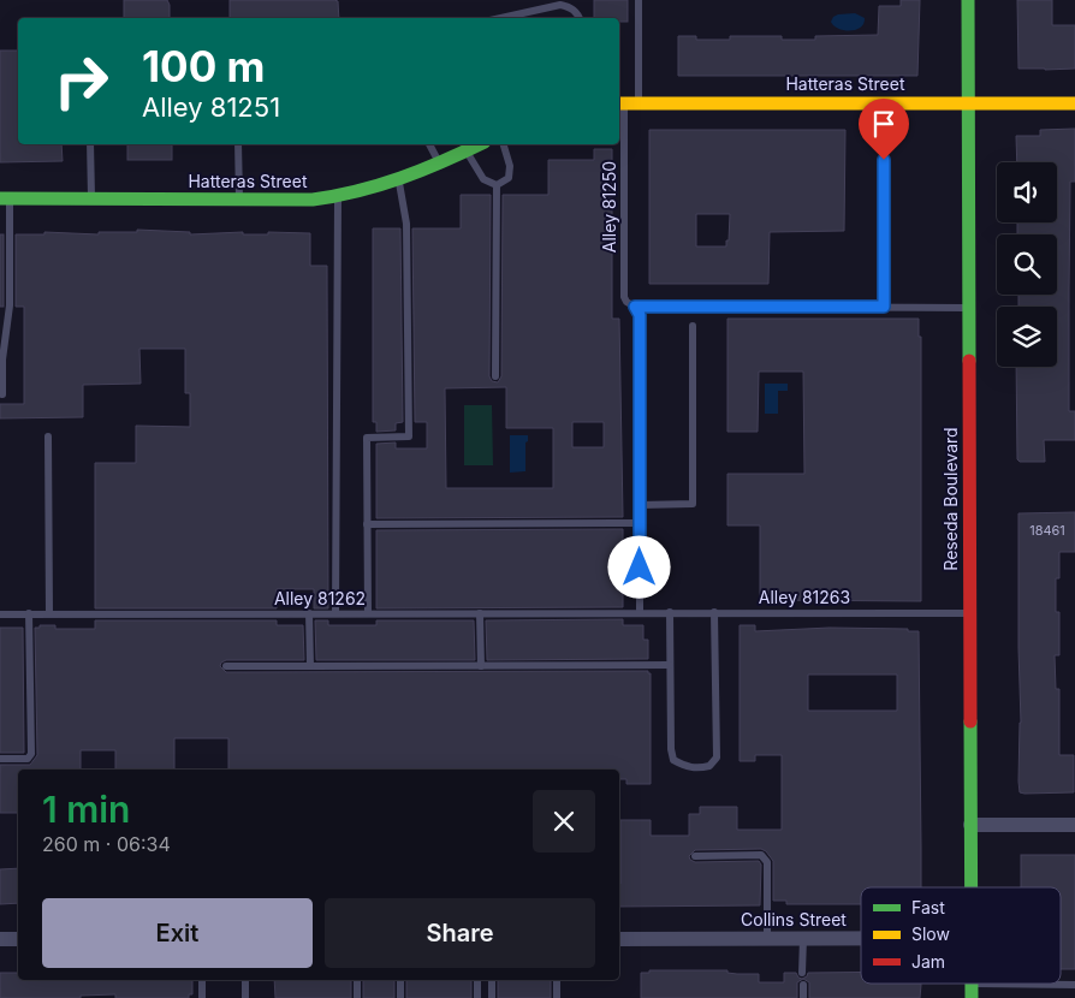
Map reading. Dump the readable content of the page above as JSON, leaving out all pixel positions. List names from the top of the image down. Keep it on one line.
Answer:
{"streets":{"main road":["Hatteras Street","Reseda Boulevard"],"street":["Collins Street"],"lane":["Alley 81250","Alley 81263","Alley 81262"]},"crossings":[["Hatteras Street","Alley 81250"],["Hatteras Street","Reseda Boulevard"],["Alley 81250","Alley 81263"],["Alley 81250","Alley 81262"],["Reseda Boulevard","Alley 81263"],["Alley 81263","Alley 81262"]],"house_numbers":["18461"],"legend":["Fast","Slow","Jam"],"page":{"turn":["100 m","Alley 81251"],"heading":["1 min","260 m · 06:34"],"buttons":["Exit","Share"]}}
